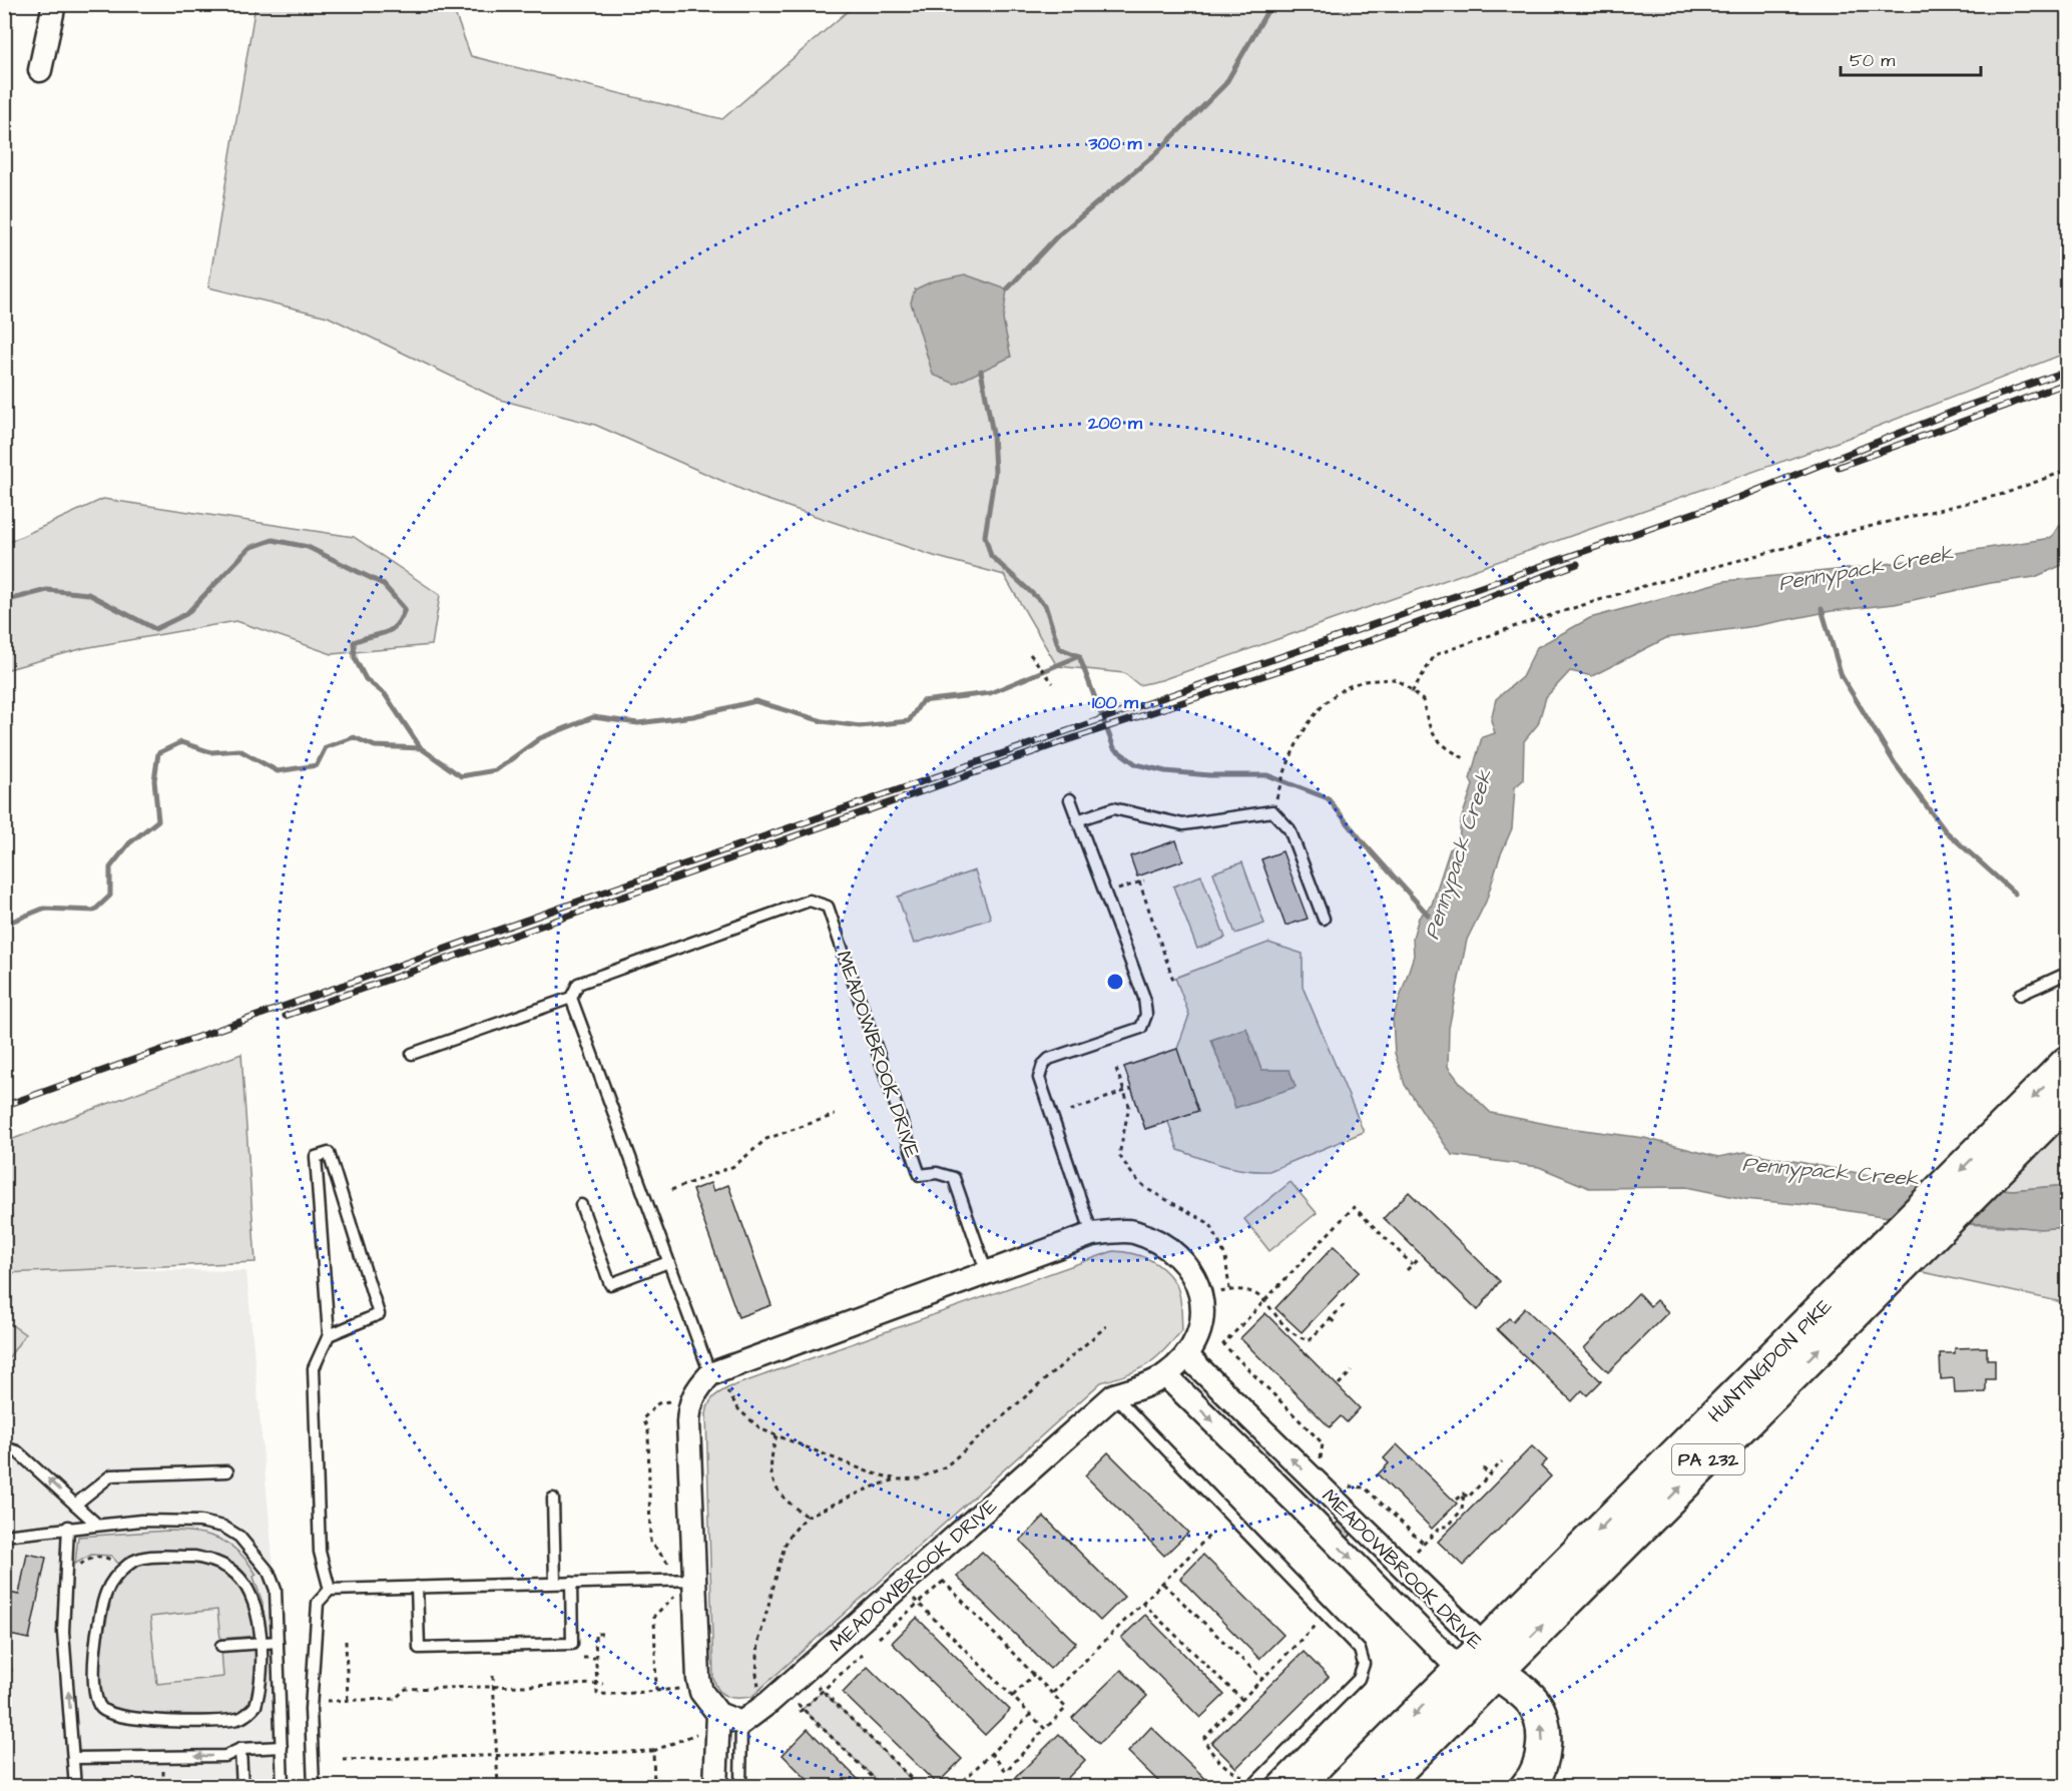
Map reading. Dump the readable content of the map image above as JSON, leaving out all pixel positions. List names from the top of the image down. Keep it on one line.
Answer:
{"streets":{"main road":["HUNTINGDON PIKE","PA 232"],"street":["MEADOWBROOK DRIVE"]},"crossings":[["MEADOWBROOK DRIVE","HUNTINGDON PIKE"]],"water":["Pennypack Creek"],"scale_bar":"50 m","rings":["300 m","200 m","100 m"]}
